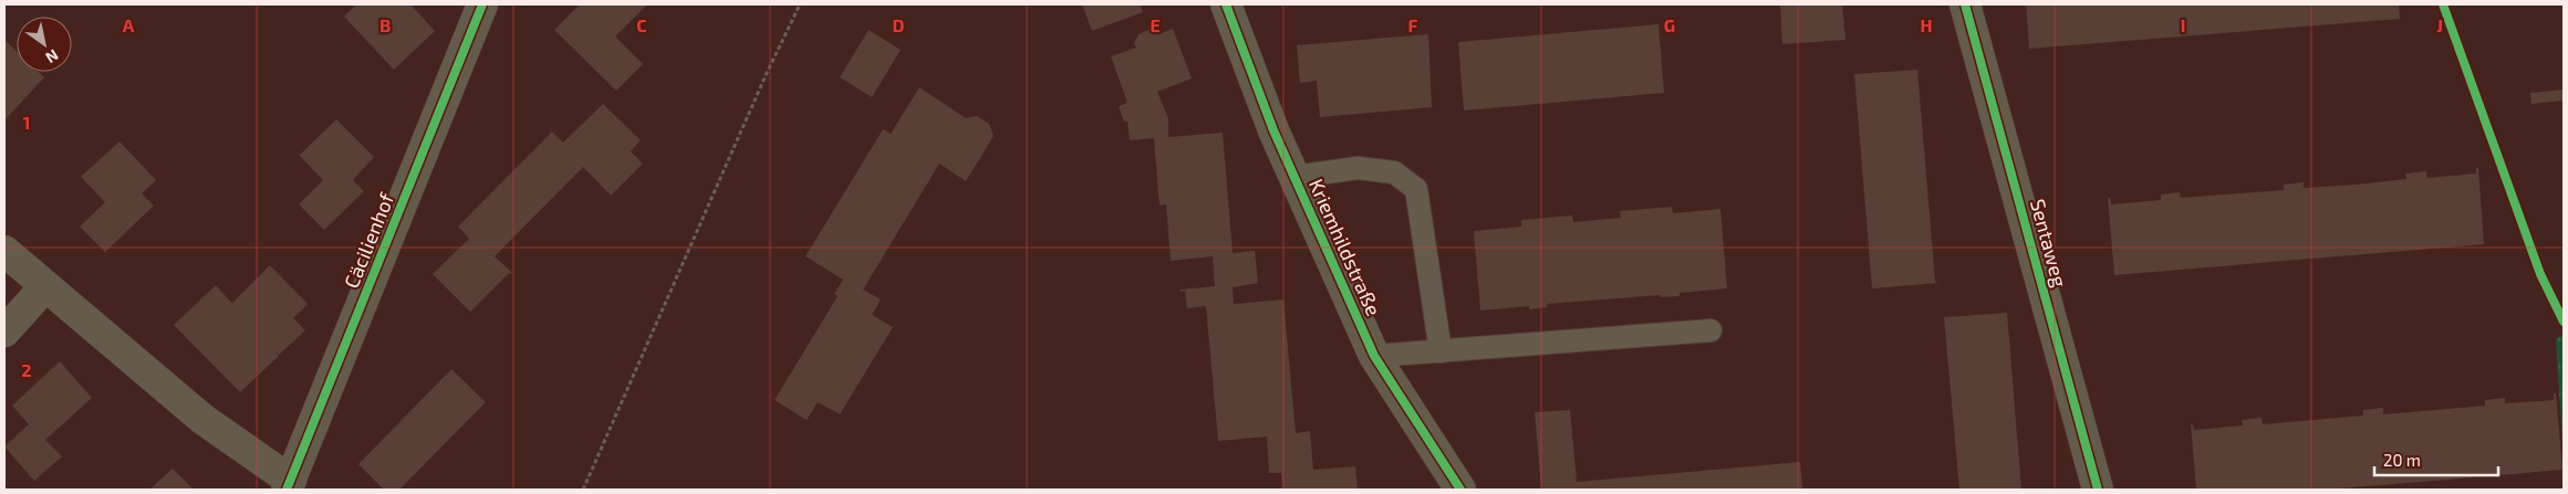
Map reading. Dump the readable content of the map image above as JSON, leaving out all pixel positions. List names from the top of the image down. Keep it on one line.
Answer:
{"streets":{"street":["Cäcilienhof","Sentaweg","Kriemhildstraße"]},"scale_bar":"20 m","north":"bottom right","grid":{"columns":["A","B","C","D","E","F","G","H","I","J"],"rows":["1","2"]}}
